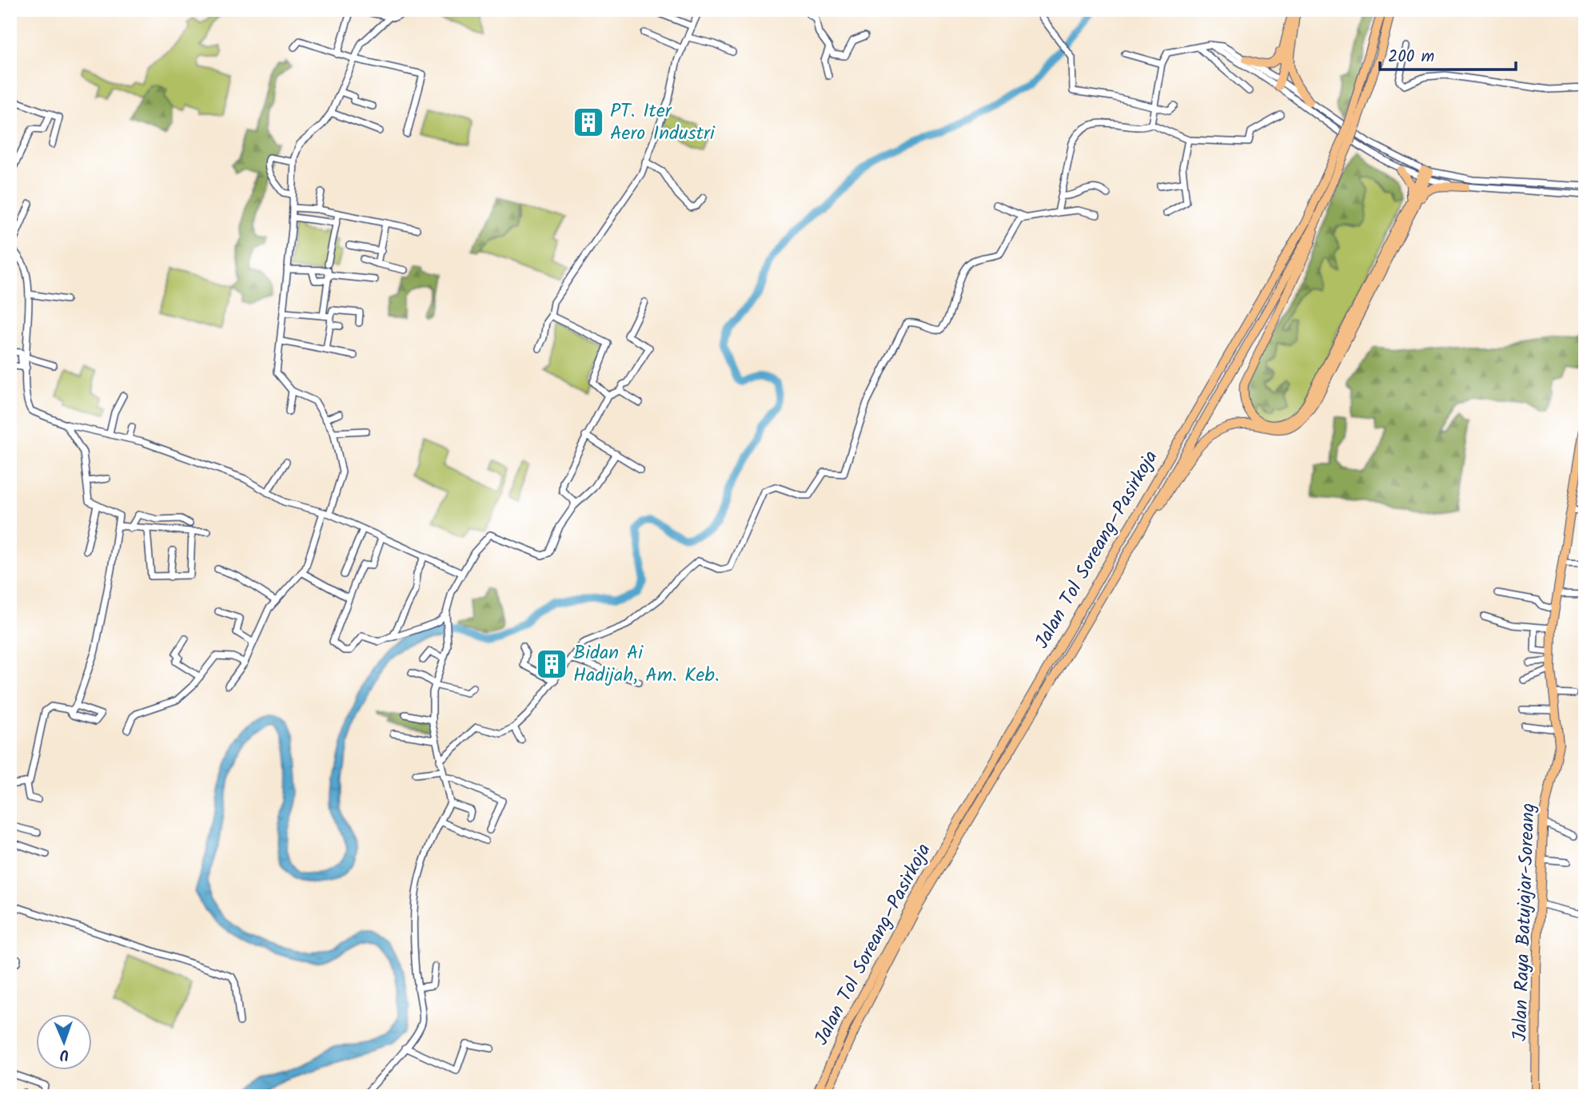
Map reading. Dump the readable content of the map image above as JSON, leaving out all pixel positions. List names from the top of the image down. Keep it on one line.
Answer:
{"streets":{"highway":["Jalan Tol Soreang–Pasirkoja","Jalan Raya Batujajar-Soreang"]},"places":{"building":["PT. Iter Aero Industri","Bidan Ai Hadijah, Am. Keb."]},"scale_bar":"200 m","north":"bottom"}
